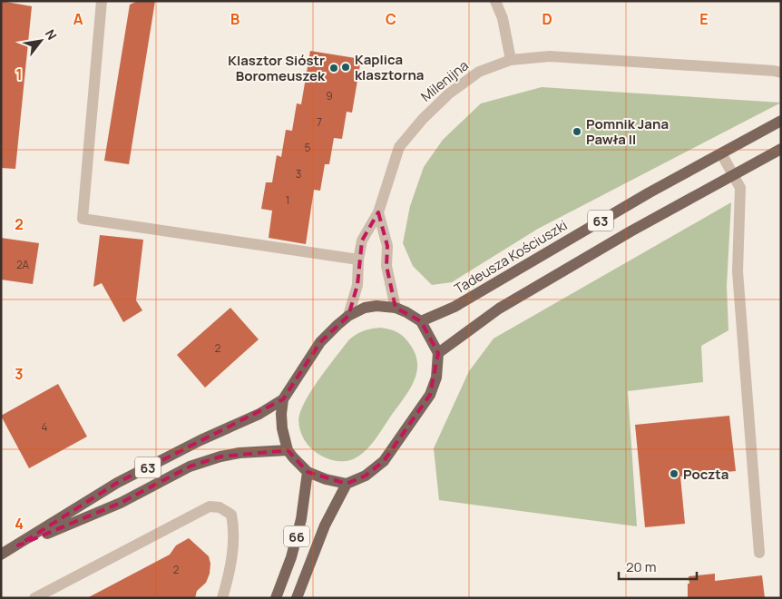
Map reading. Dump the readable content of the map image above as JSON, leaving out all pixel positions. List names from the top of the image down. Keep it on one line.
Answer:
{"streets":{"main road":["63","Tadeusza Kościuszki","66"],"street":["Milenijna"]},"crossings":[["Milenijna","63"],["63","Tadeusza Kościuszki"],["63","66"]],"places":["Kaplica klasztorna","Klasztor Sióstr Boromeuszek","Pomnik Jana Pawła II","Poczta"],"house_numbers":["9","7","5","3","1","2A","2","4","2"],"scale_bar":"20 m","north":"top right","grid":{"columns":["A","B","C","D","E"],"rows":["1","2","3","4"]}}
